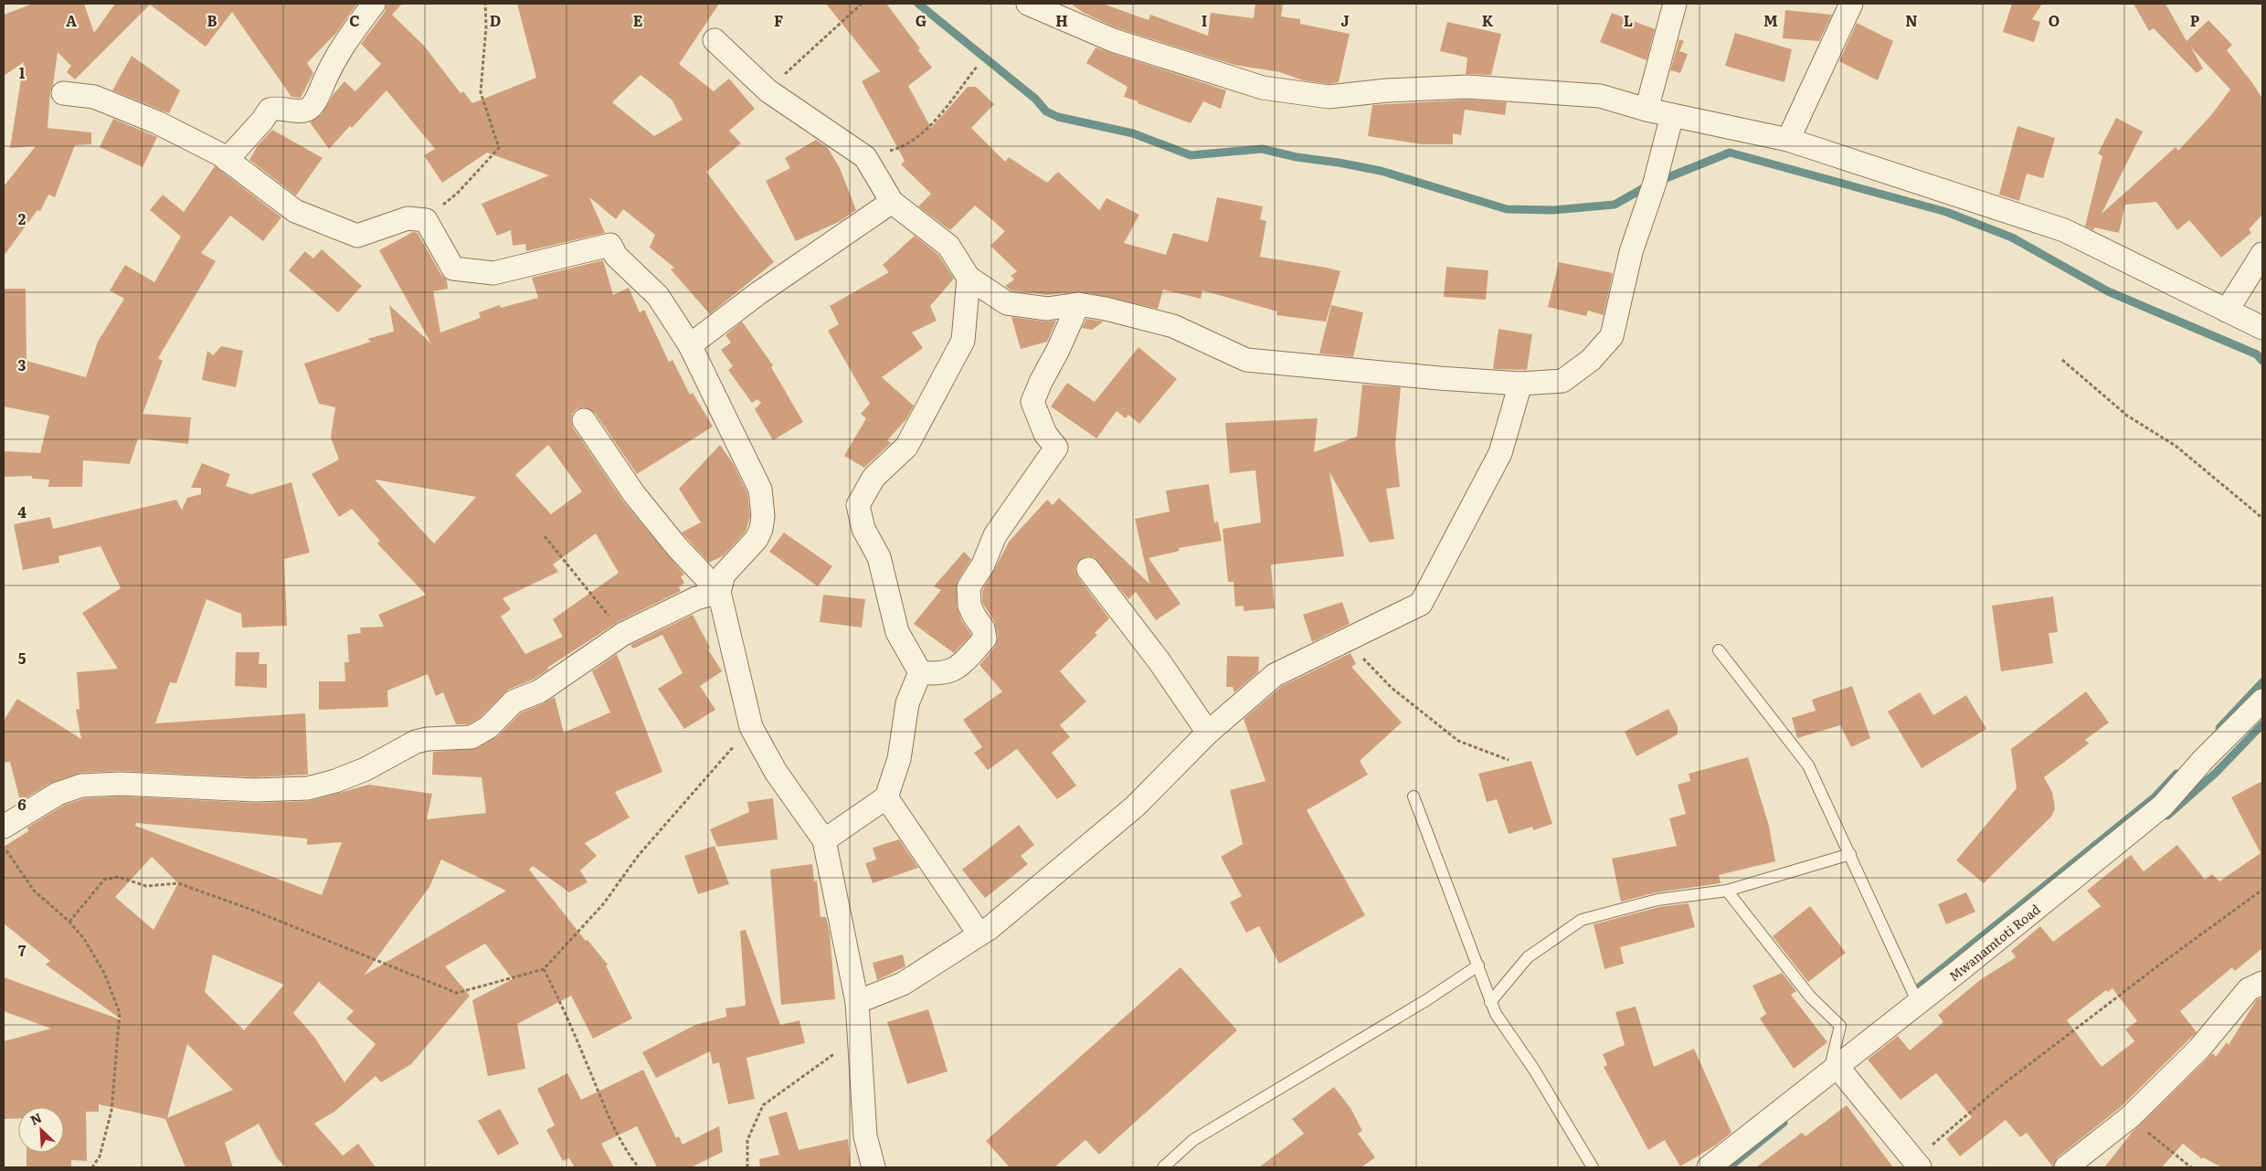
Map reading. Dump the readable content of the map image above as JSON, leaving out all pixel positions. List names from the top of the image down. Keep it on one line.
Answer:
{"streets":{"street":["Mwanamtoti Road"]},"north":"top left","grid":{"columns":["A","B","C","D","E","F","G","H","I","J","K","L","M","N","O","P"],"rows":["1","2","3","4","5","6","7"]}}
